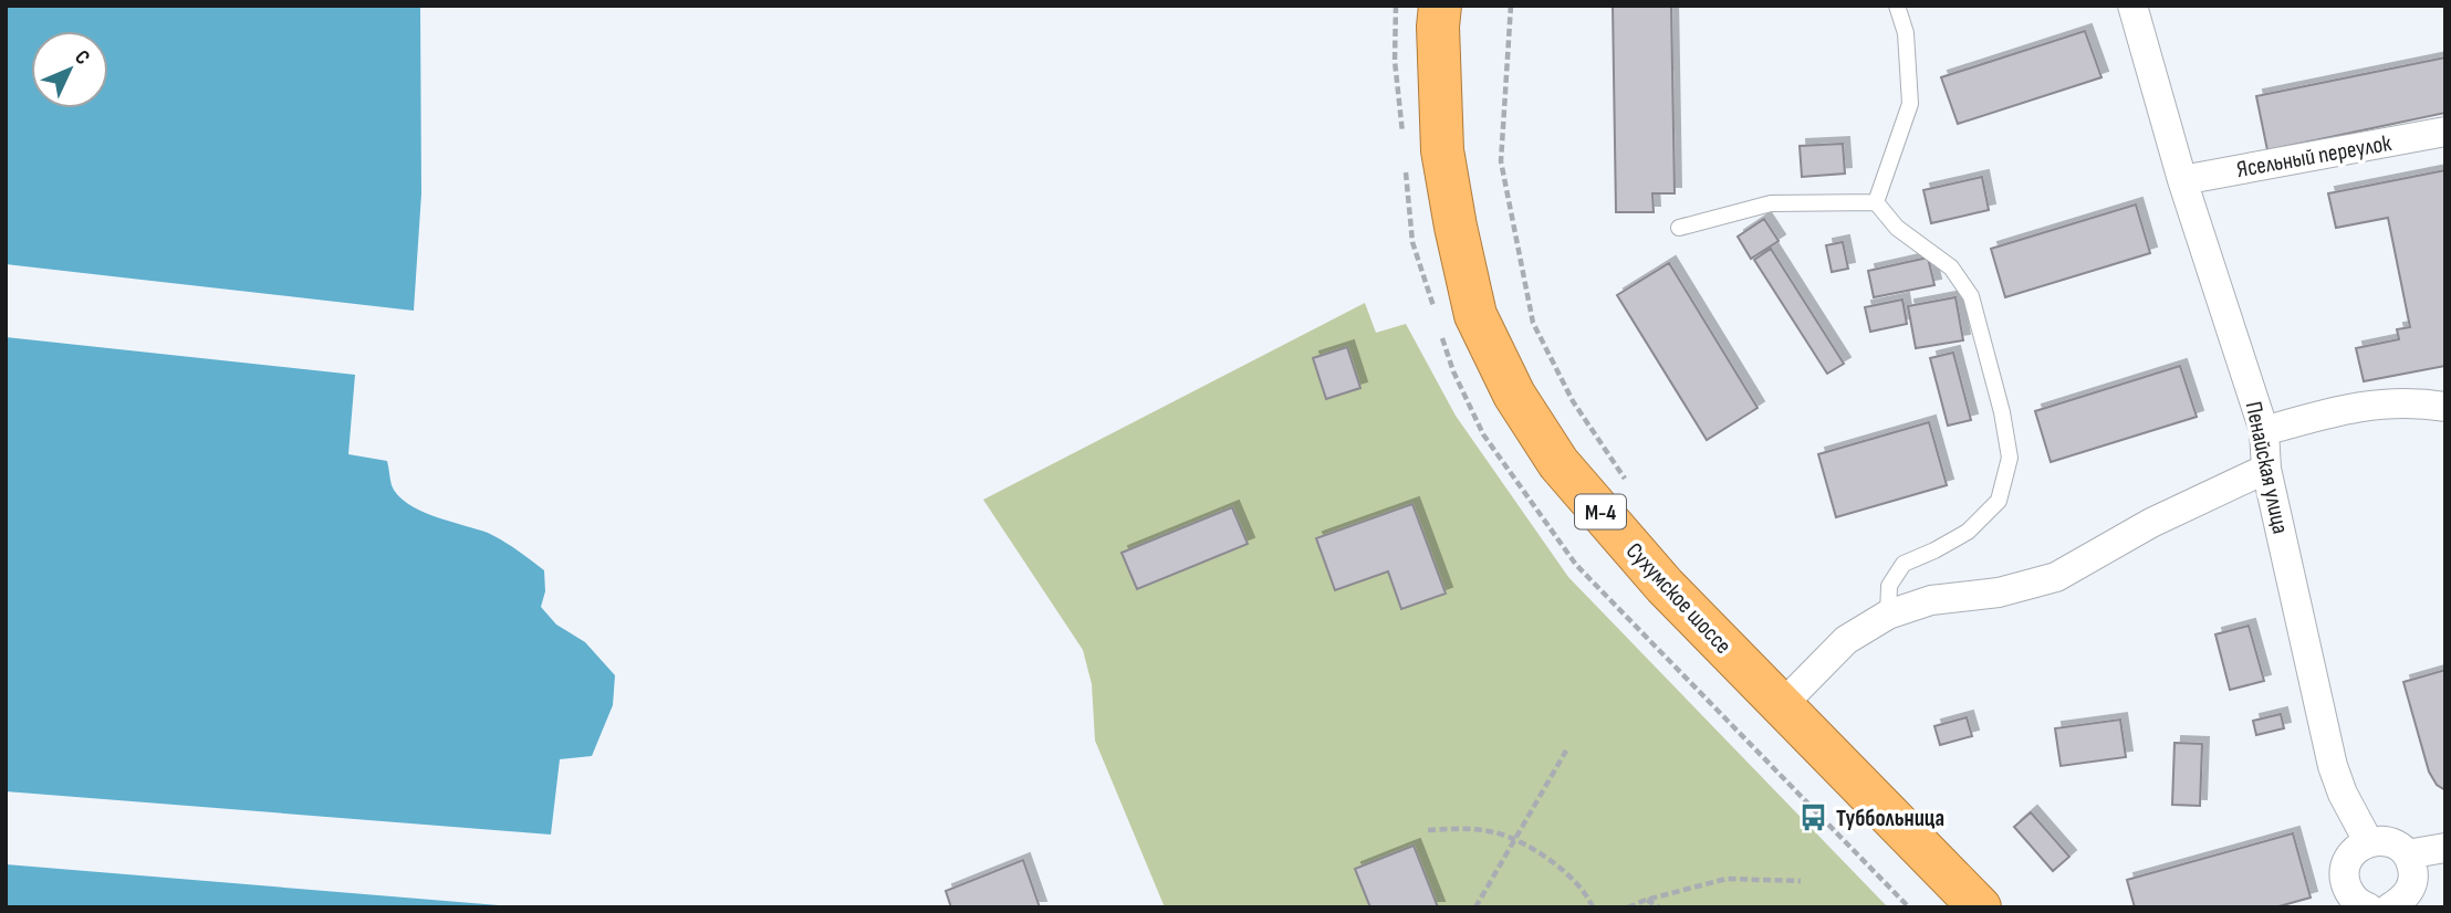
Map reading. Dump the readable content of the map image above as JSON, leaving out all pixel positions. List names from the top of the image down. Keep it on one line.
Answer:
{"streets":{"highway":["М-4","Сухумское шоссе"],"street":["Ясельный переулок","Пенайская улица"]},"crossings":[["Ясельный переулок","Пенайская улица"]],"places":{"bus stop":["Туббольница"]},"north":"top right"}
